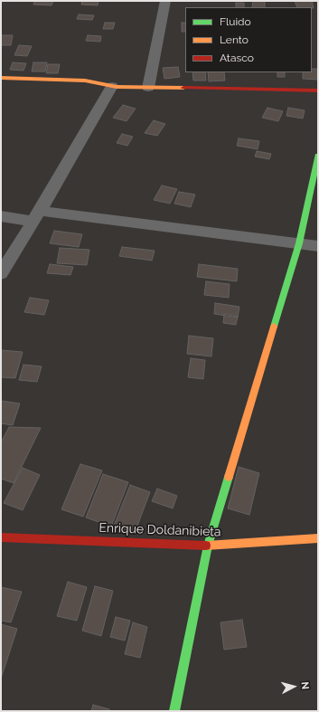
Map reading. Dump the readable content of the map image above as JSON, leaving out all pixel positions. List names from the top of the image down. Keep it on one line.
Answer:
{"streets":{"street":["Enrique Doldanibieta"]},"legend":["Fluido","Lento","Atasco"],"north":"right"}
